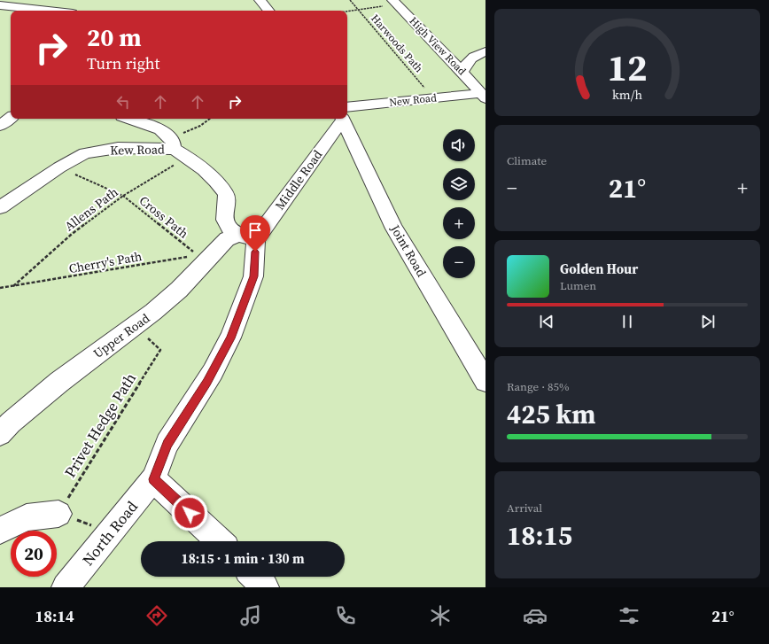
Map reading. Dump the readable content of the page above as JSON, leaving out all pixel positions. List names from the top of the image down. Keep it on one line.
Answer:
{"streets":{"lane":["High View Road","New Road","Kew Road","Middle Road","Joint Road","Upper Road","North Road"],"path":["Harwoods Path","Allens Path","Cross Path","Cherry's Path","Privet Hedge Path"]},"crossings":[["Harwoods Path","New Road"],["High View Road","New Road"],["Kew Road","Middle Road"],["Kew Road","Allens Path"],["Kew Road","Cross Path"],["Kew Road","Upper Road"],["Kew Road","North Road"],["Middle Road","Upper Road"],["Middle Road","North Road"],["Allens Path","Cross Path"],["Allens Path","Cherry's Path"],["Cross Path","Cherry's Path"],["Cross Path","Upper Road"],["Cherry's Path","Upper Road"],["Upper Road","North Road"]],"page":{"turn":["20 m","Turn right"],"tile":["Climate",["Range · 85%","425 km"],["Arrival","18:15"]],"map_buttons":["+","−"],"heat":["−","21°","+"],"song":["Golden Hour","Lumen"],"limit":"20","trip":"18:15 · 1 min · 130 m","tabs":["18:14","21°"],"gauge":["12","km/h"]}}
